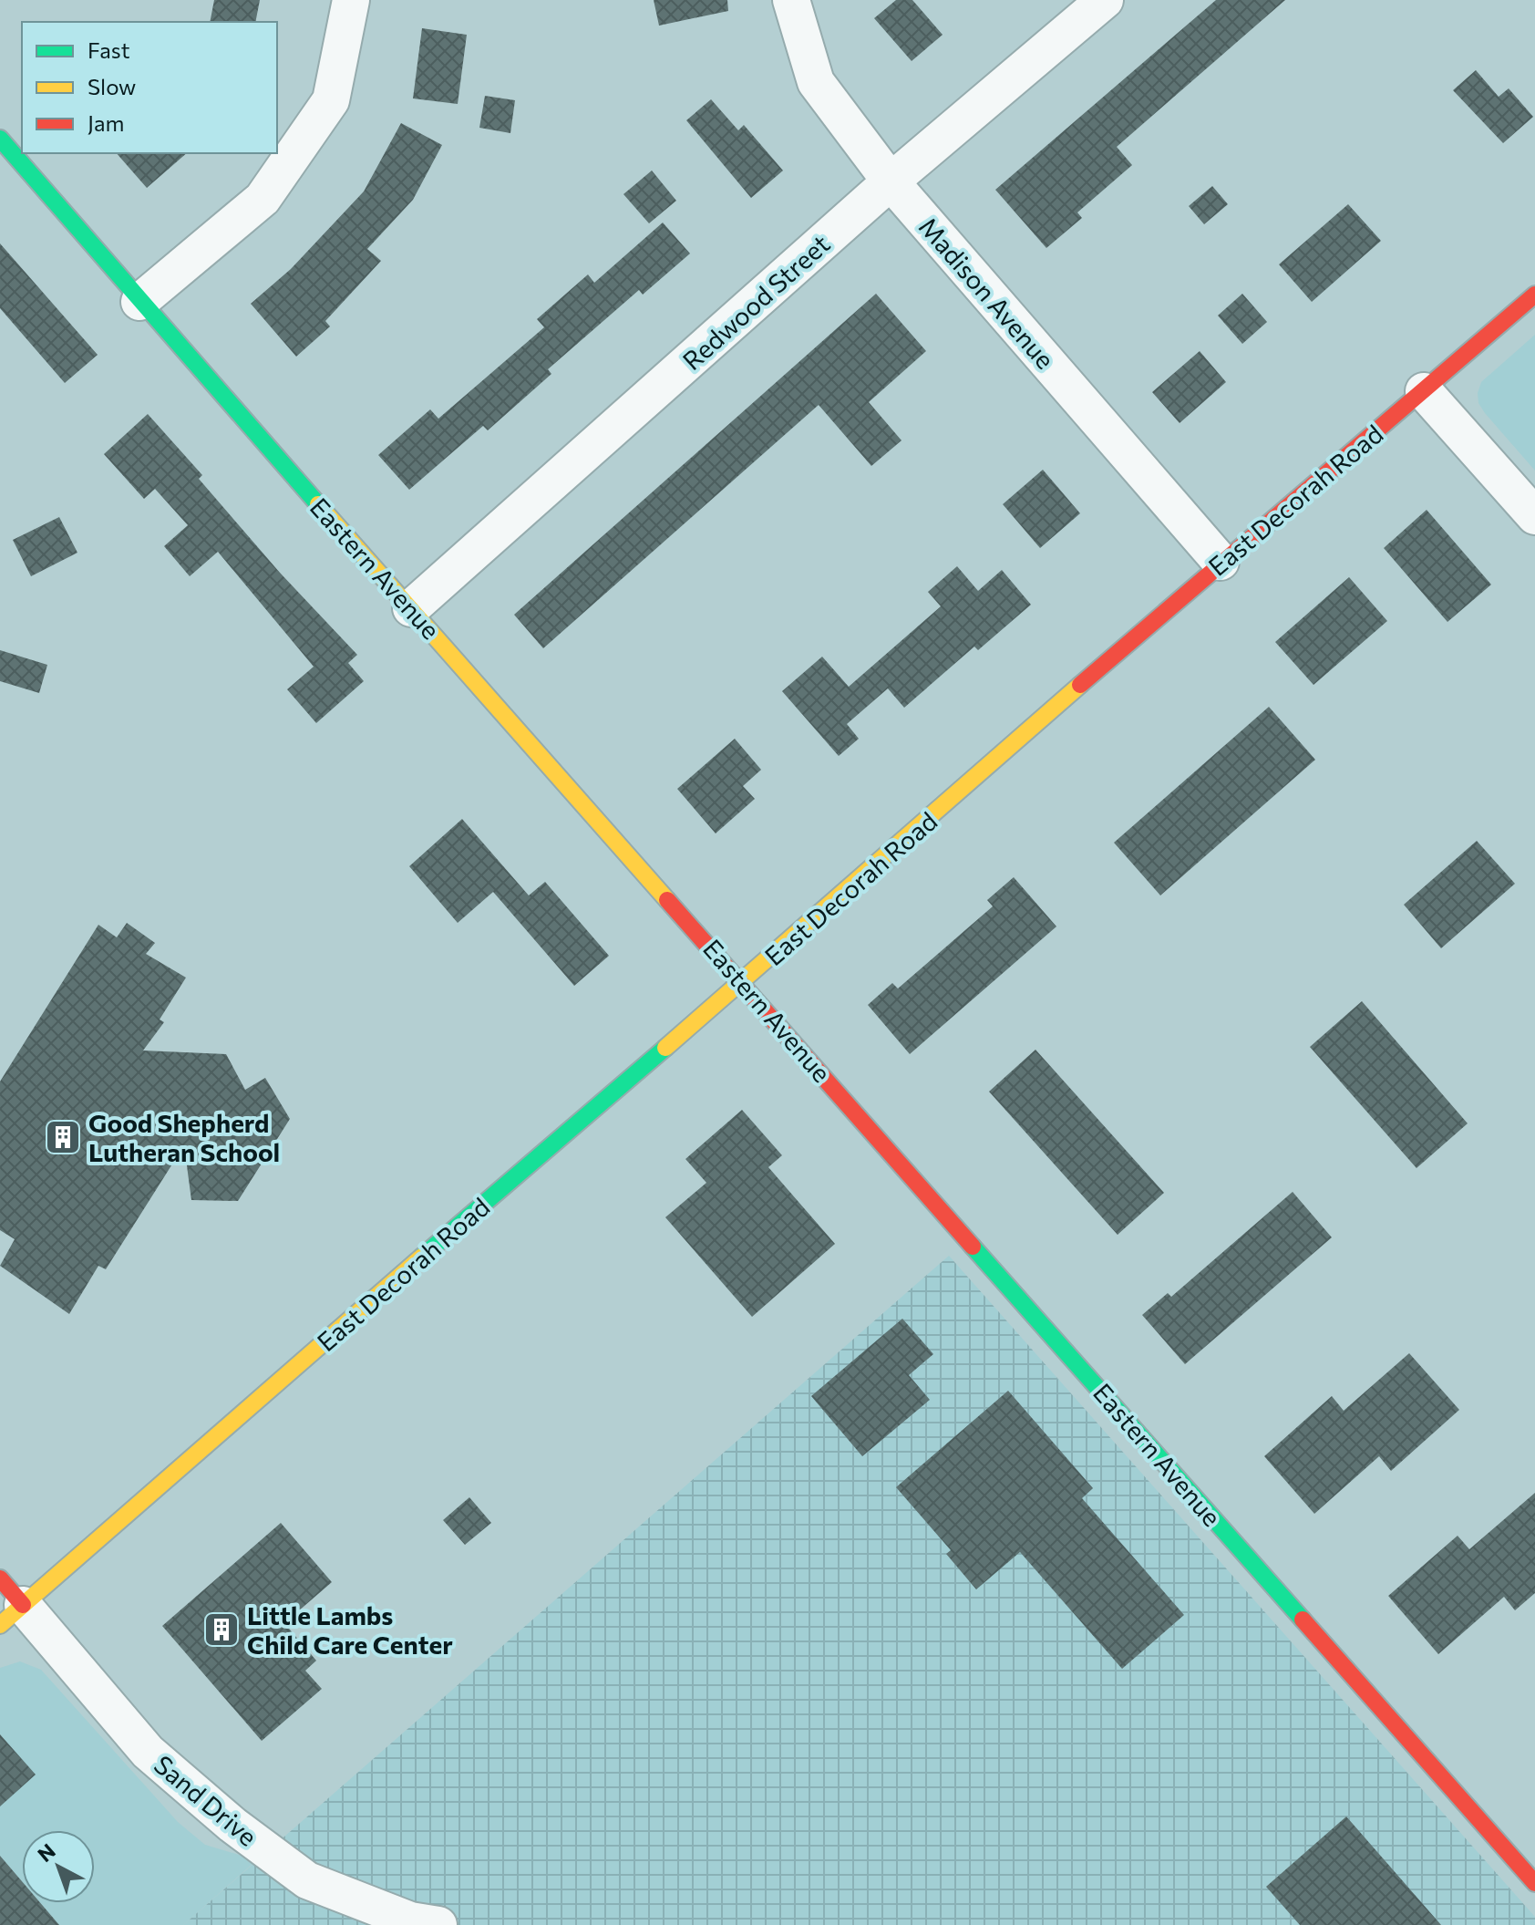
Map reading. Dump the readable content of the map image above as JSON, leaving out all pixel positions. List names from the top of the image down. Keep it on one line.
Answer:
{"streets":{"street":["Madison Avenue","Redwood Street","East Decorah Road","Eastern Avenue","Sand Drive"]},"crossings":[["Madison Avenue","Redwood Street"],["Madison Avenue","East Decorah Road"],["Redwood Street","Eastern Avenue"],["East Decorah Road","Eastern Avenue"],["East Decorah Road","Sand Drive"]],"places":{"building":["Good Shepherd Lutheran School","Little Lambs Child Care Center"]},"legend":["Fast","Slow","Jam"],"north":"top left"}
